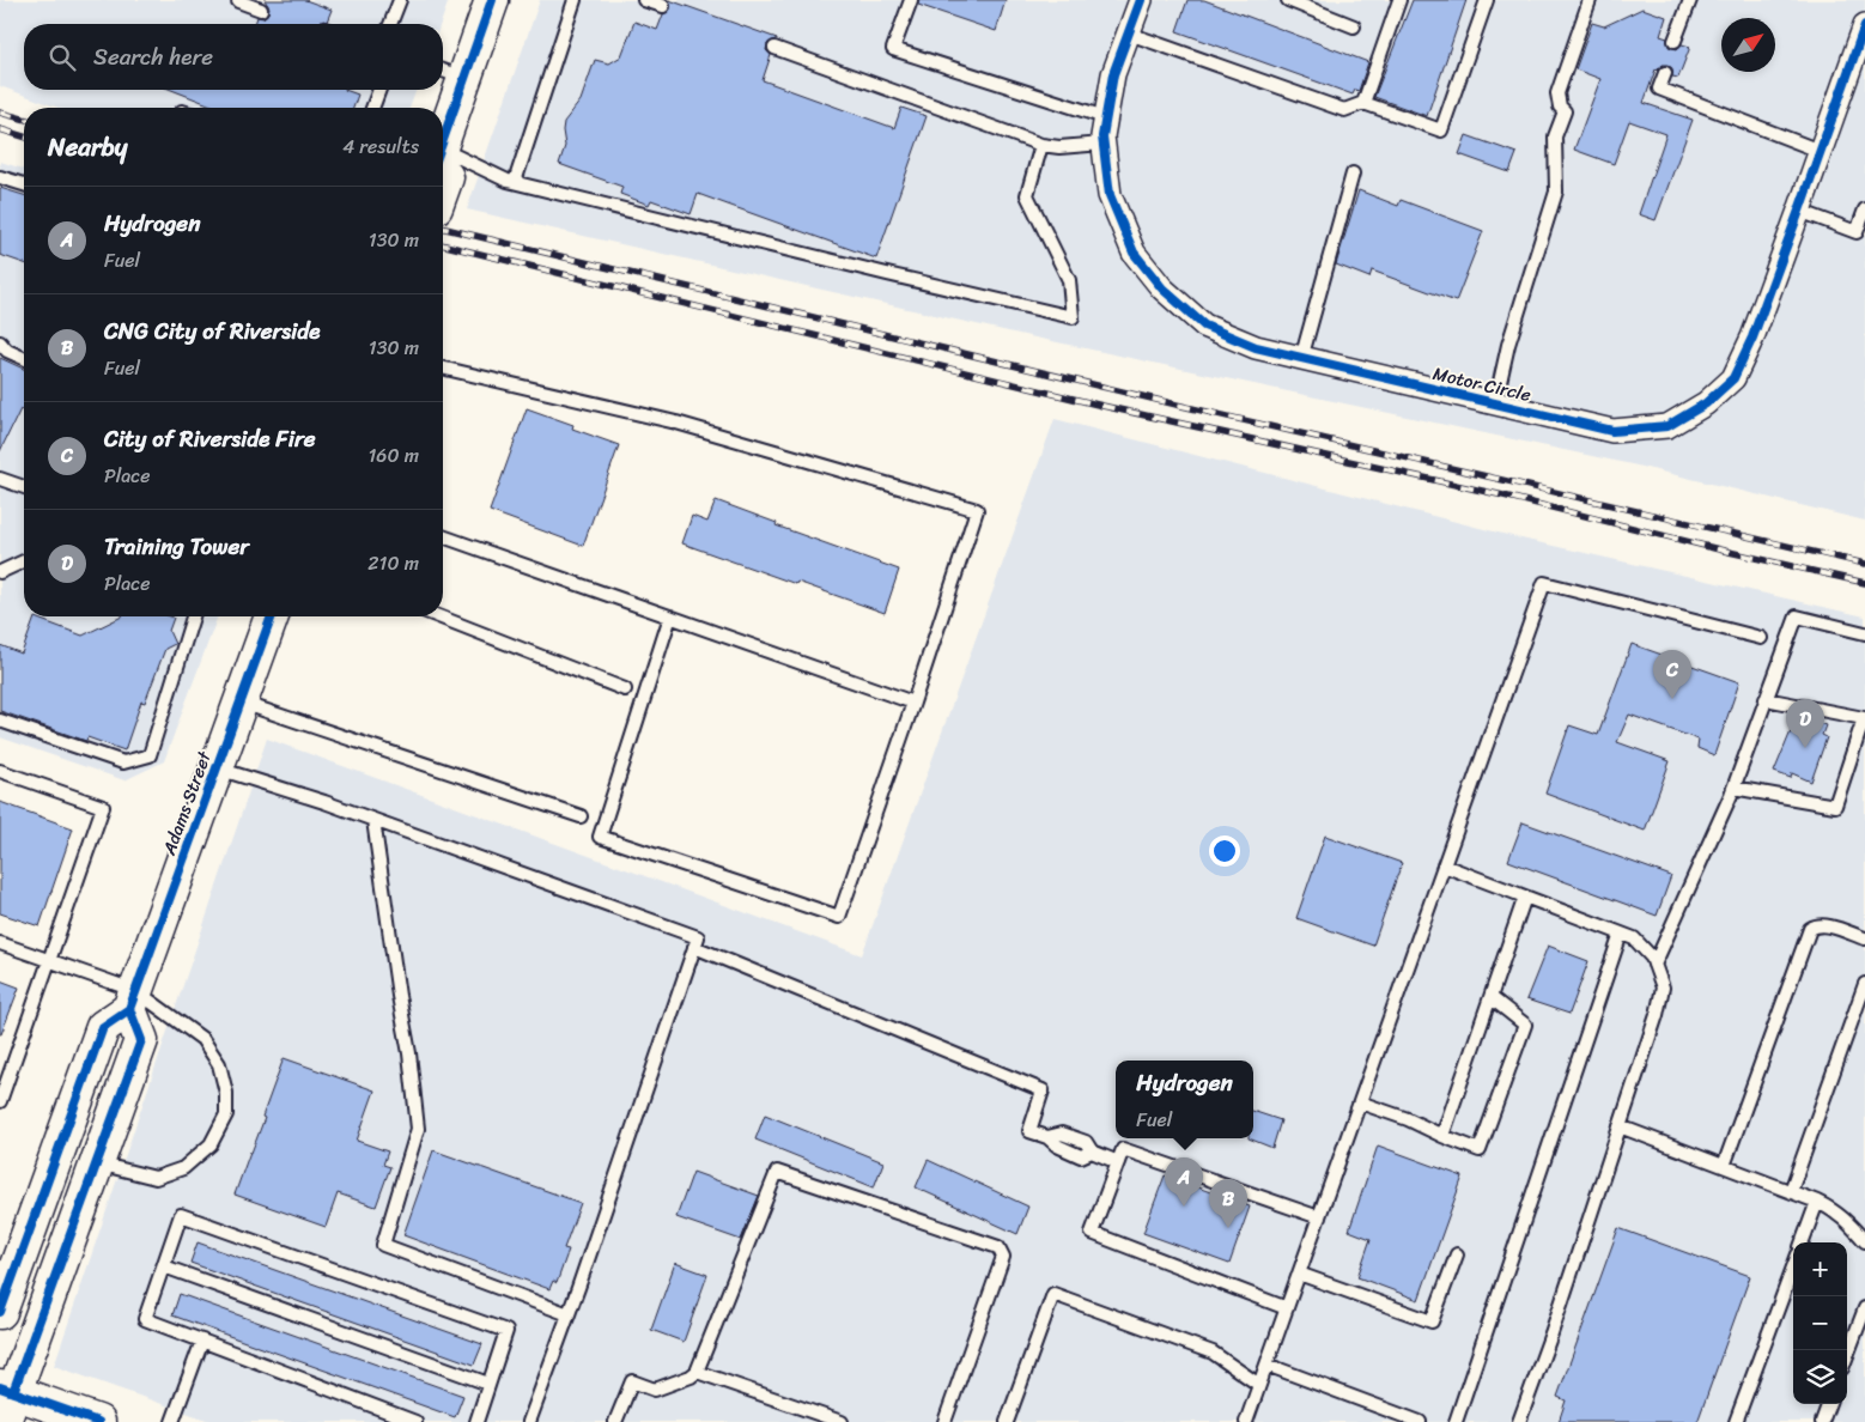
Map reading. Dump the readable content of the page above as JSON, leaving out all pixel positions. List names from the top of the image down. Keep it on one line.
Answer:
{"streets":{"main road":["Adams Street"],"street":["Motor Circle"]},"north":"top right","page":{"search":"Search here","heading":["Nearby","4 results"],"list":[{"mark":"A","name":"Hydrogen","note":"Fuel","value":"130 m"},{"mark":"B","name":"CNG City of Riverside","note":"Fuel","value":"130 m"},{"mark":"C","name":"City of Riverside Fire","note":"Place","value":"160 m"},{"mark":"D","name":"Training Tower","note":"Place","value":"210 m"}],"pins":["C","D","A","B"],"popup":["Hydrogen","Fuel"],"map_buttons":["+","−"]}}
